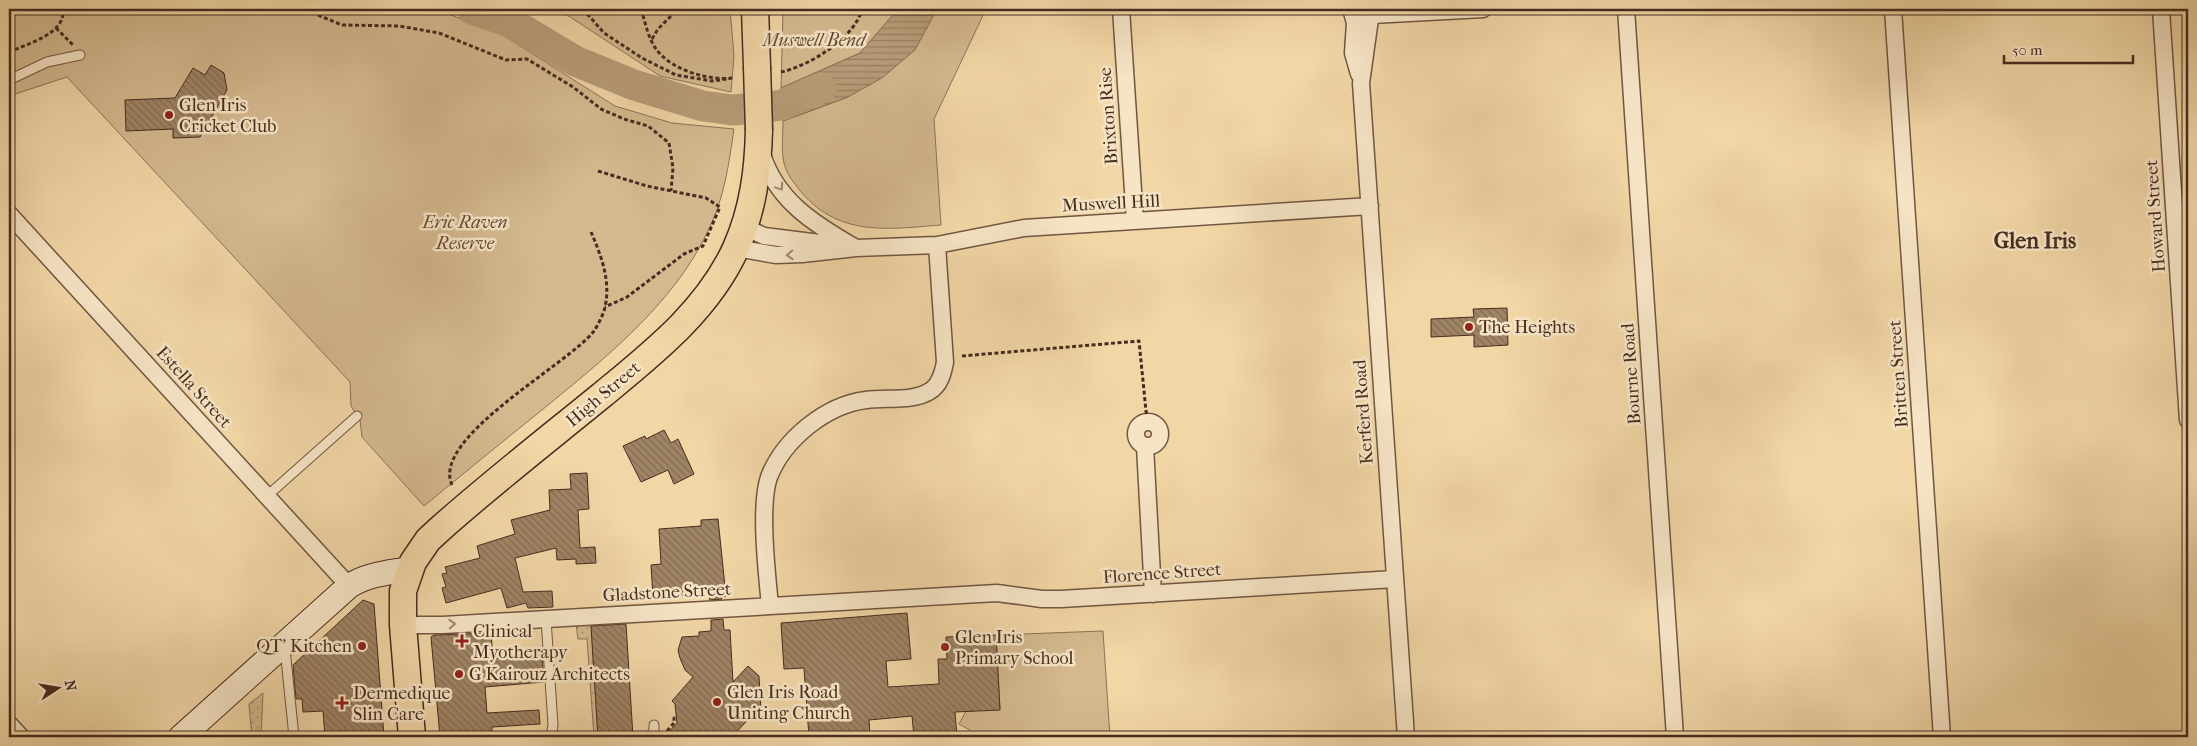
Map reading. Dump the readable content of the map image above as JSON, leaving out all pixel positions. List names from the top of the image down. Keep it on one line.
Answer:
{"streets":{"main road":["High Street"],"street":["Brixton Rise","Muswell Hill","Howard Street","Bourne Road","Britten Street","Estella Street","Kerferd Road","Florence Street","Gladstone Street"]},"crossings":[["Brixton Rise","Muswell Hill"],["Muswell Hill","High Street"],["Muswell Hill","Kerferd Road"],["High Street","Gladstone Street"],["Kerferd Road","Florence Street"],["Florence Street","Gladstone Street"]],"districts":["Glen Iris"],"parks":["Muswell Bend","Eric Raven Reserve"],"places":{"other":["Glen Iris Cricket Club","The Heights","QT' Kitchen","Glen Iris Primary School","G Kairouz Architects","Glen Iris Road Uniting Church"],"health":["Clinical Myotherapy","Dermedique Slin Care"]},"scale_bar":"50 m","north":"right"}
